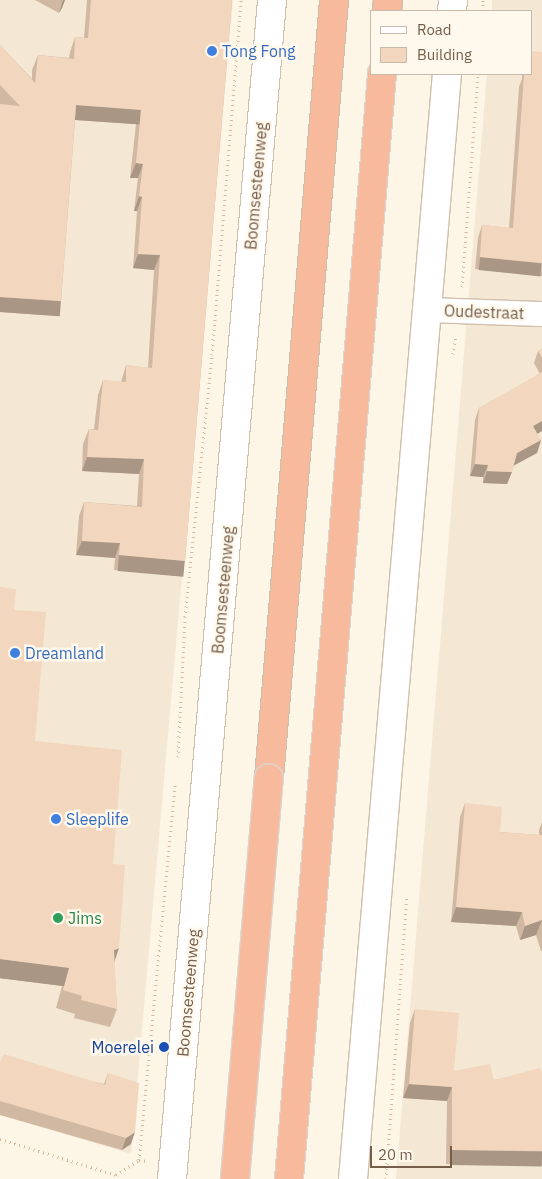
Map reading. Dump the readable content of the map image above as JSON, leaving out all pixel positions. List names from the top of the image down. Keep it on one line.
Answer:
{"streets":{"main road":["Boomsesteenweg"],"street":["Oudestraat"]},"places":["Tong Fong","Dreamland","Sleeplife","Jims","Moerelei"],"legend":["Road","Building"],"scale_bar":"20 m"}
